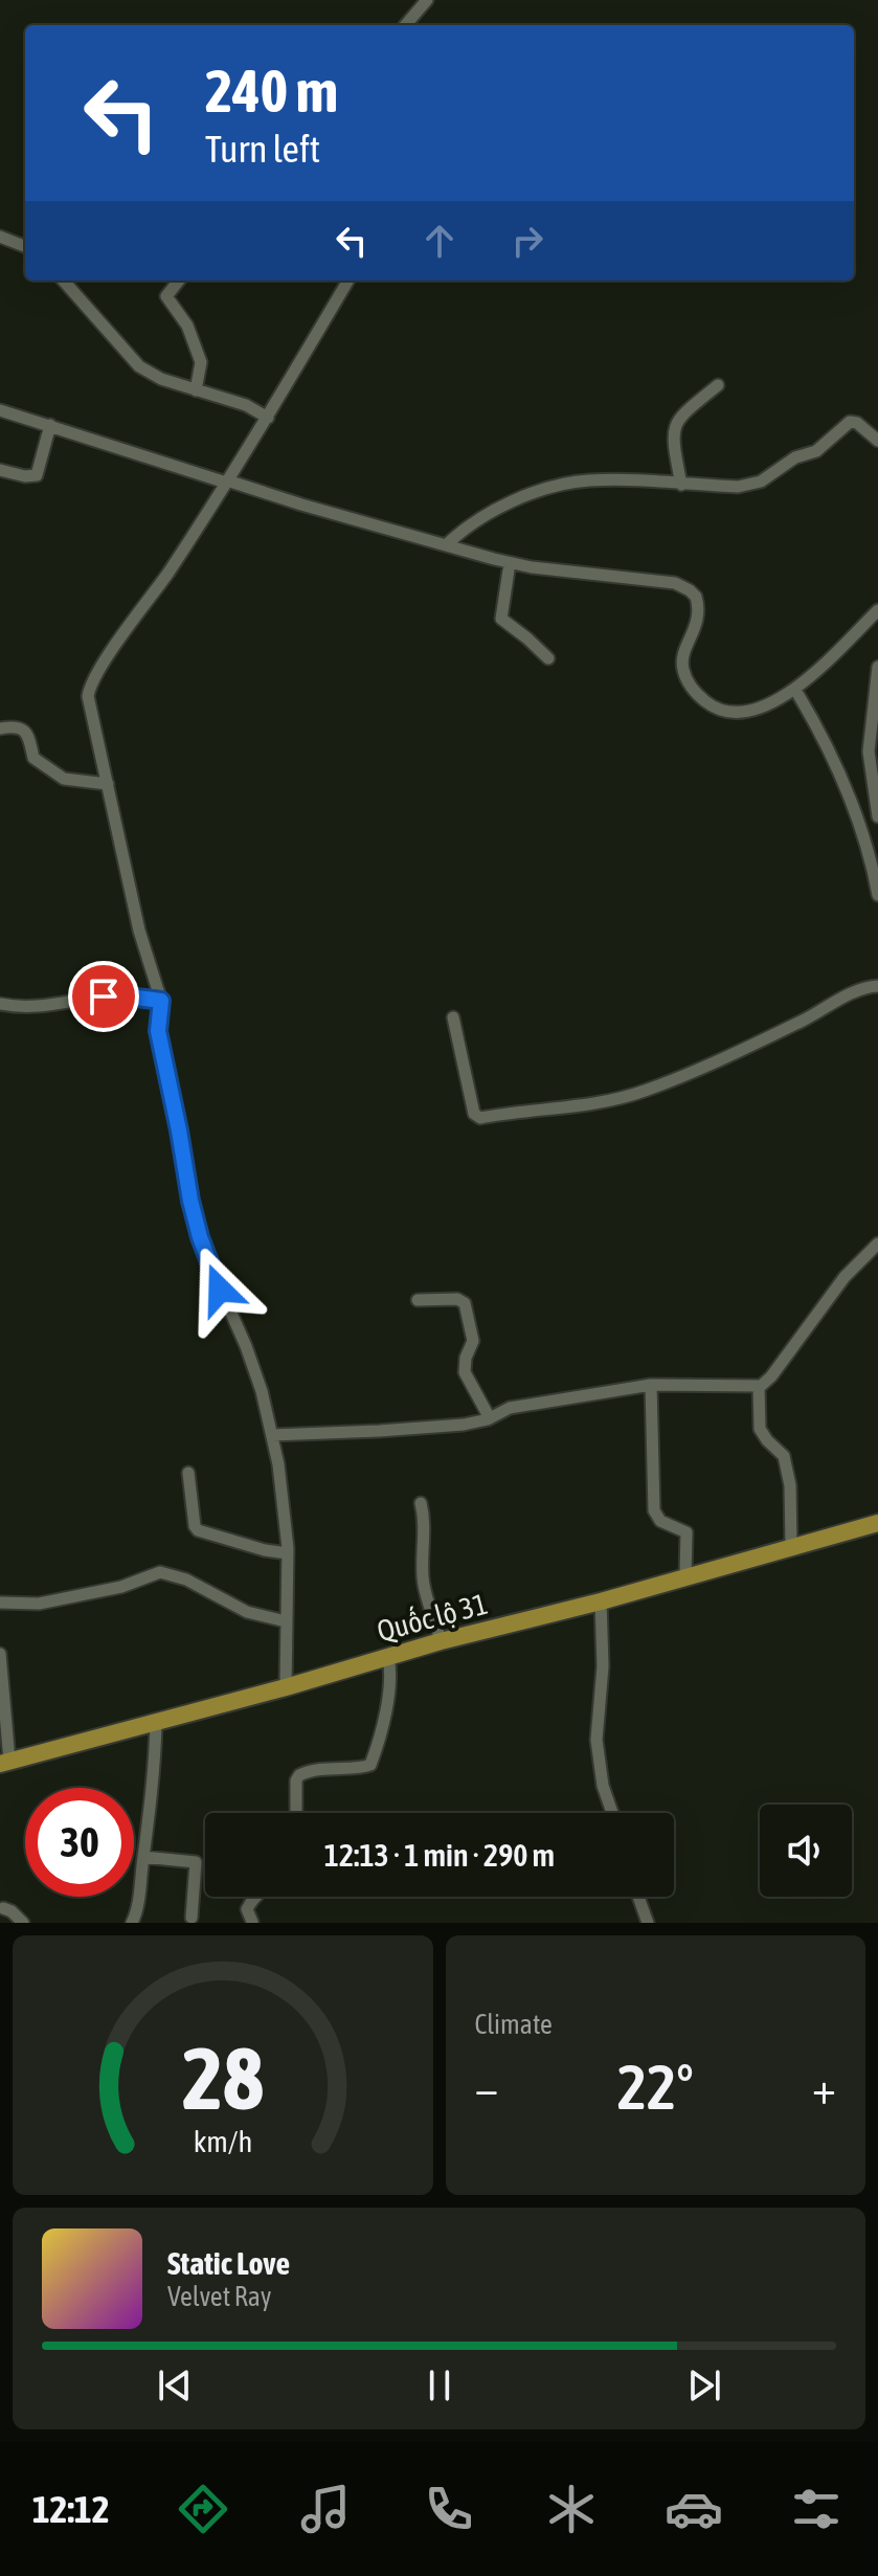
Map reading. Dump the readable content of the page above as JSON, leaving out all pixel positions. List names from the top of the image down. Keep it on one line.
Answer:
{"streets":{"highway":["Quốc lộ 31"]},"page":{"turn":["240 m","Turn left"],"limit":"30","trip":"12:13 · 1 min · 290 m","tile":"Climate","heat":["−","22°","+"],"song":["Static Love","Velvet Ray"],"tabs":"12:12","gauge":["28","km/h"]}}
